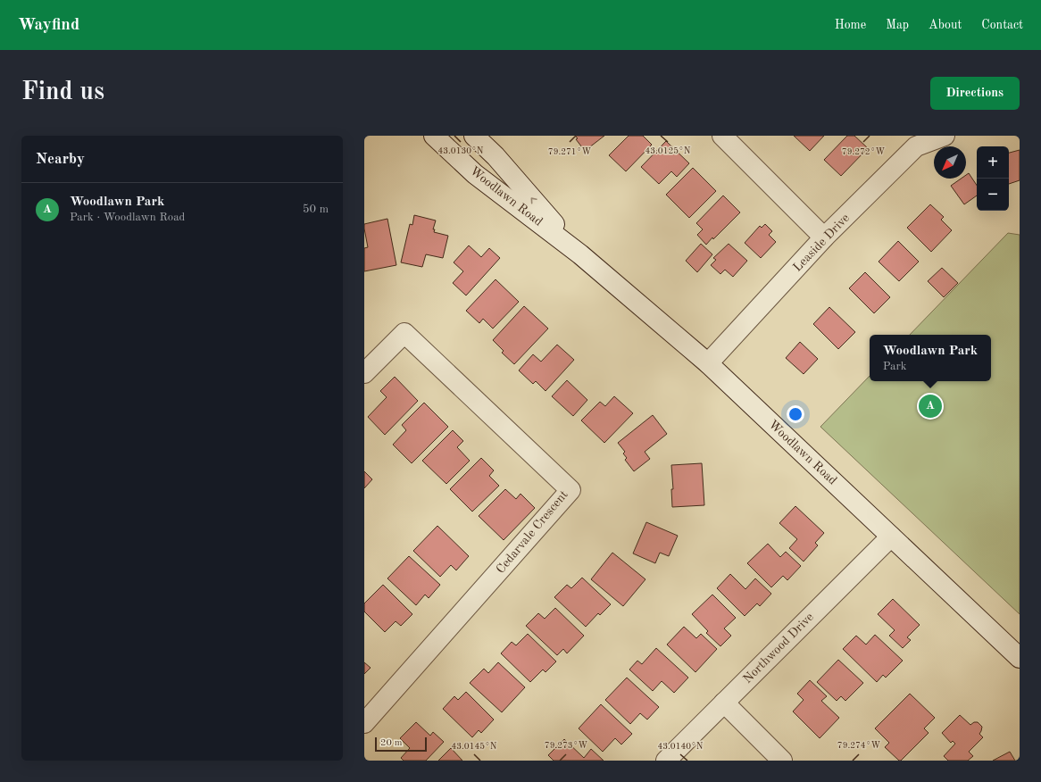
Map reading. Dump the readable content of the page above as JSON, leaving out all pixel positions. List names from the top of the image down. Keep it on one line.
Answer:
{"streets":{"street":["Woodlawn Road","Leaside Drive","Cedarvale Crescent","Northwood Drive"]},"crossings":[["Woodlawn Road","Leaside Drive"],["Woodlawn Road","Northwood Drive"]],"scale_bar":"20 m","north":"bottom left","page":{"header":"Wayfind","nav":["Home","Map","About","Contact"],"buttons":"Directions","title":"Find us","heading":"Nearby","map_buttons":["+","−"],"list":[{"mark":"A","name":"Woodlawn Park","note":"Park · Woodlawn Road","value":"50 m"}],"popup":["Woodlawn Park","Park"],"pins":"A","scale":"20 m"},"coordinates":["43.0130°N","43.0125°N","79.271°W","79.272°W","79.273°W","79.274°W","43.0145°N","43.0140°N"]}
